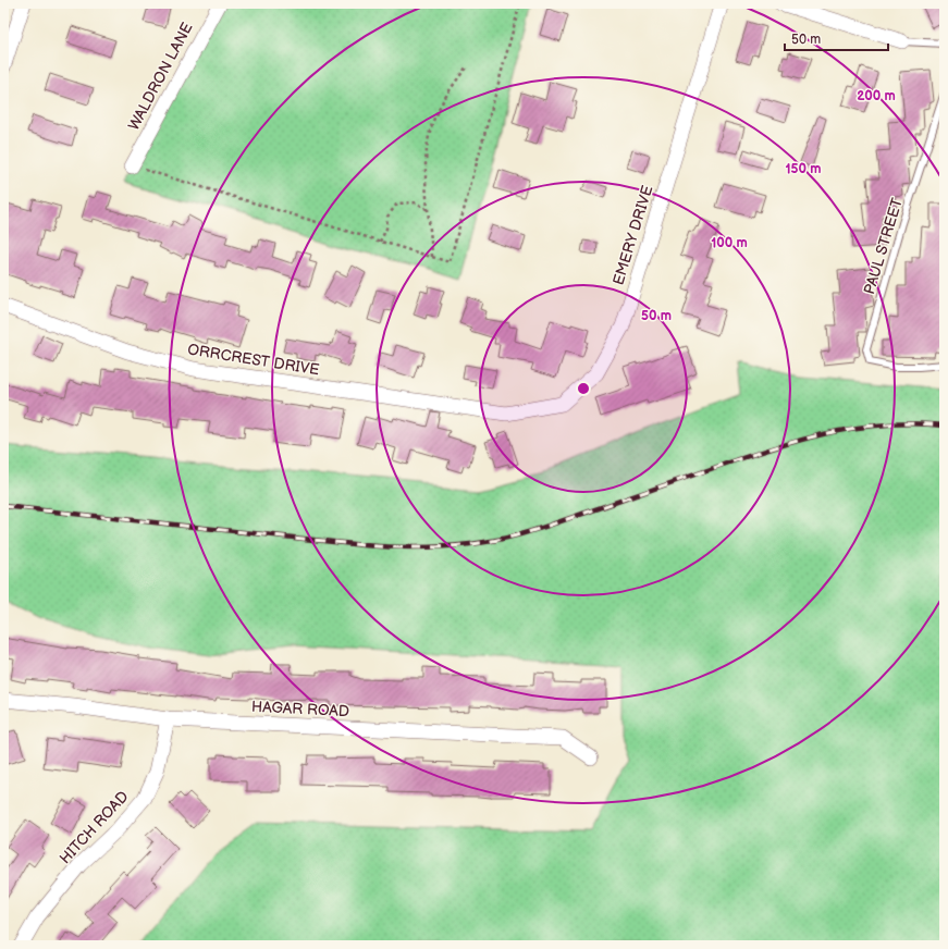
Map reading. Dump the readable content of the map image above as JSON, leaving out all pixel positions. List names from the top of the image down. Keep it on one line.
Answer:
{"streets":{"street":["WALDRON LANE","EMERY DRIVE","ORRCREST DRIVE","HAGAR ROAD","HITCH ROAD"],"lane":["PAUL STREET"]},"crossings":[["EMERY DRIVE","ORRCREST DRIVE"],["HAGAR ROAD","HITCH ROAD"]],"scale_bar":"50 m","rings":["200 m","150 m","100 m","50 m"]}
